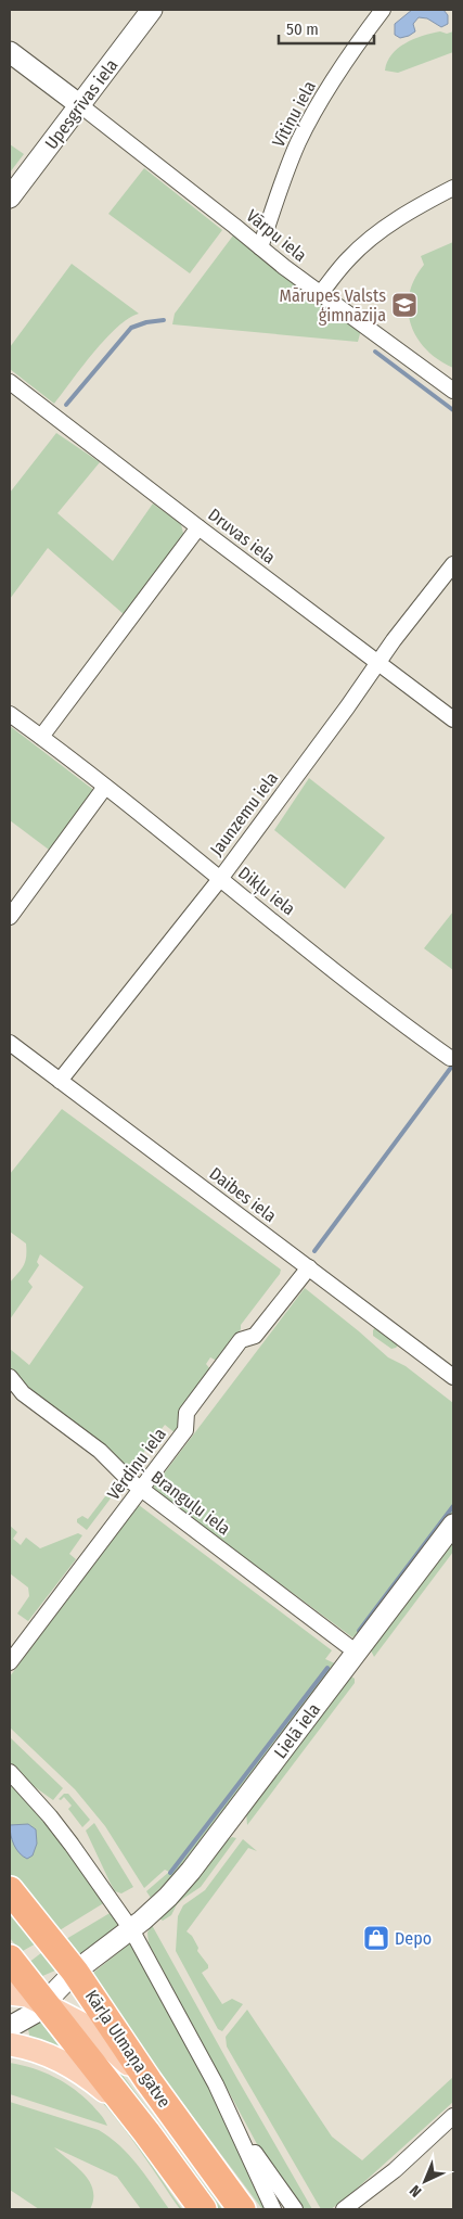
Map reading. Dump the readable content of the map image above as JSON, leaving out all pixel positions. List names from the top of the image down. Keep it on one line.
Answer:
{"streets":{"highway":["Kārļa Ulmaņa gatve"],"street":["Upesgrīvas iela","Vītiņu iela","Vārpu iela","Druvas iela","Jaunzemu iela","Dikļu iela","Daibes iela","Vērdiņu iela","Branguļu iela","Lielā iela"]},"crossings":[["Upesgrīvas iela","Vārpu iela"],["Vītiņu iela","Vārpu iela"],["Druvas iela","Jaunzemu iela"],["Jaunzemu iela","Dikļu iela"],["Jaunzemu iela","Daibes iela"],["Daibes iela","Vērdiņu iela"],["Vērdiņu iela","Branguļu iela"],["Branguļu iela","Lielā iela"],["Lielā iela","Kārļa Ulmaņa gatve"]],"places":{"school or university":["Mārupes Valsts ģimnāzija"],"shop":["Depo"]},"scale_bar":"50 m","north":"bottom left"}
